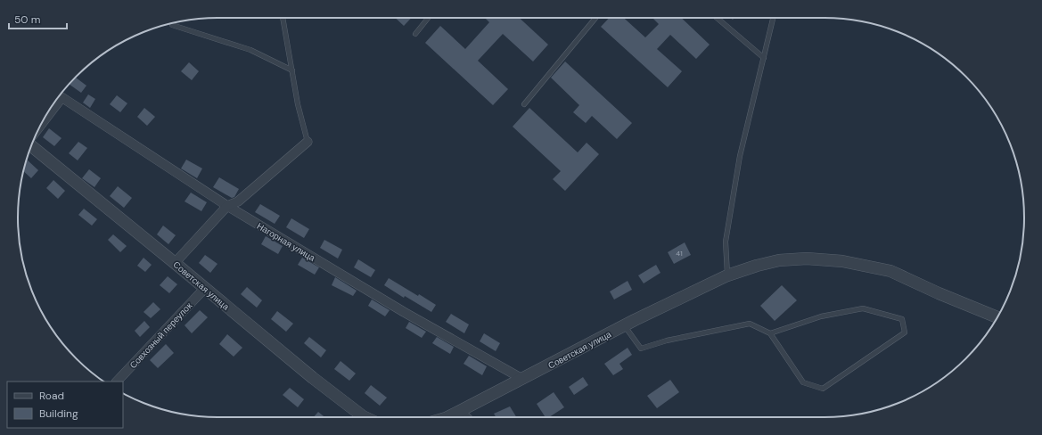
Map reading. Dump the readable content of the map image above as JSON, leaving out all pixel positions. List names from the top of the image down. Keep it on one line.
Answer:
{"streets":{"street":["Нагорная улица","Советская улица","Совхозный переулок"]},"crossings":[["Нагорная улица","Советская улица"],["Советская улица","Совхозный переулок"]],"house_numbers":["41"],"legend":["Road","Building"],"scale_bar":"50 m"}
